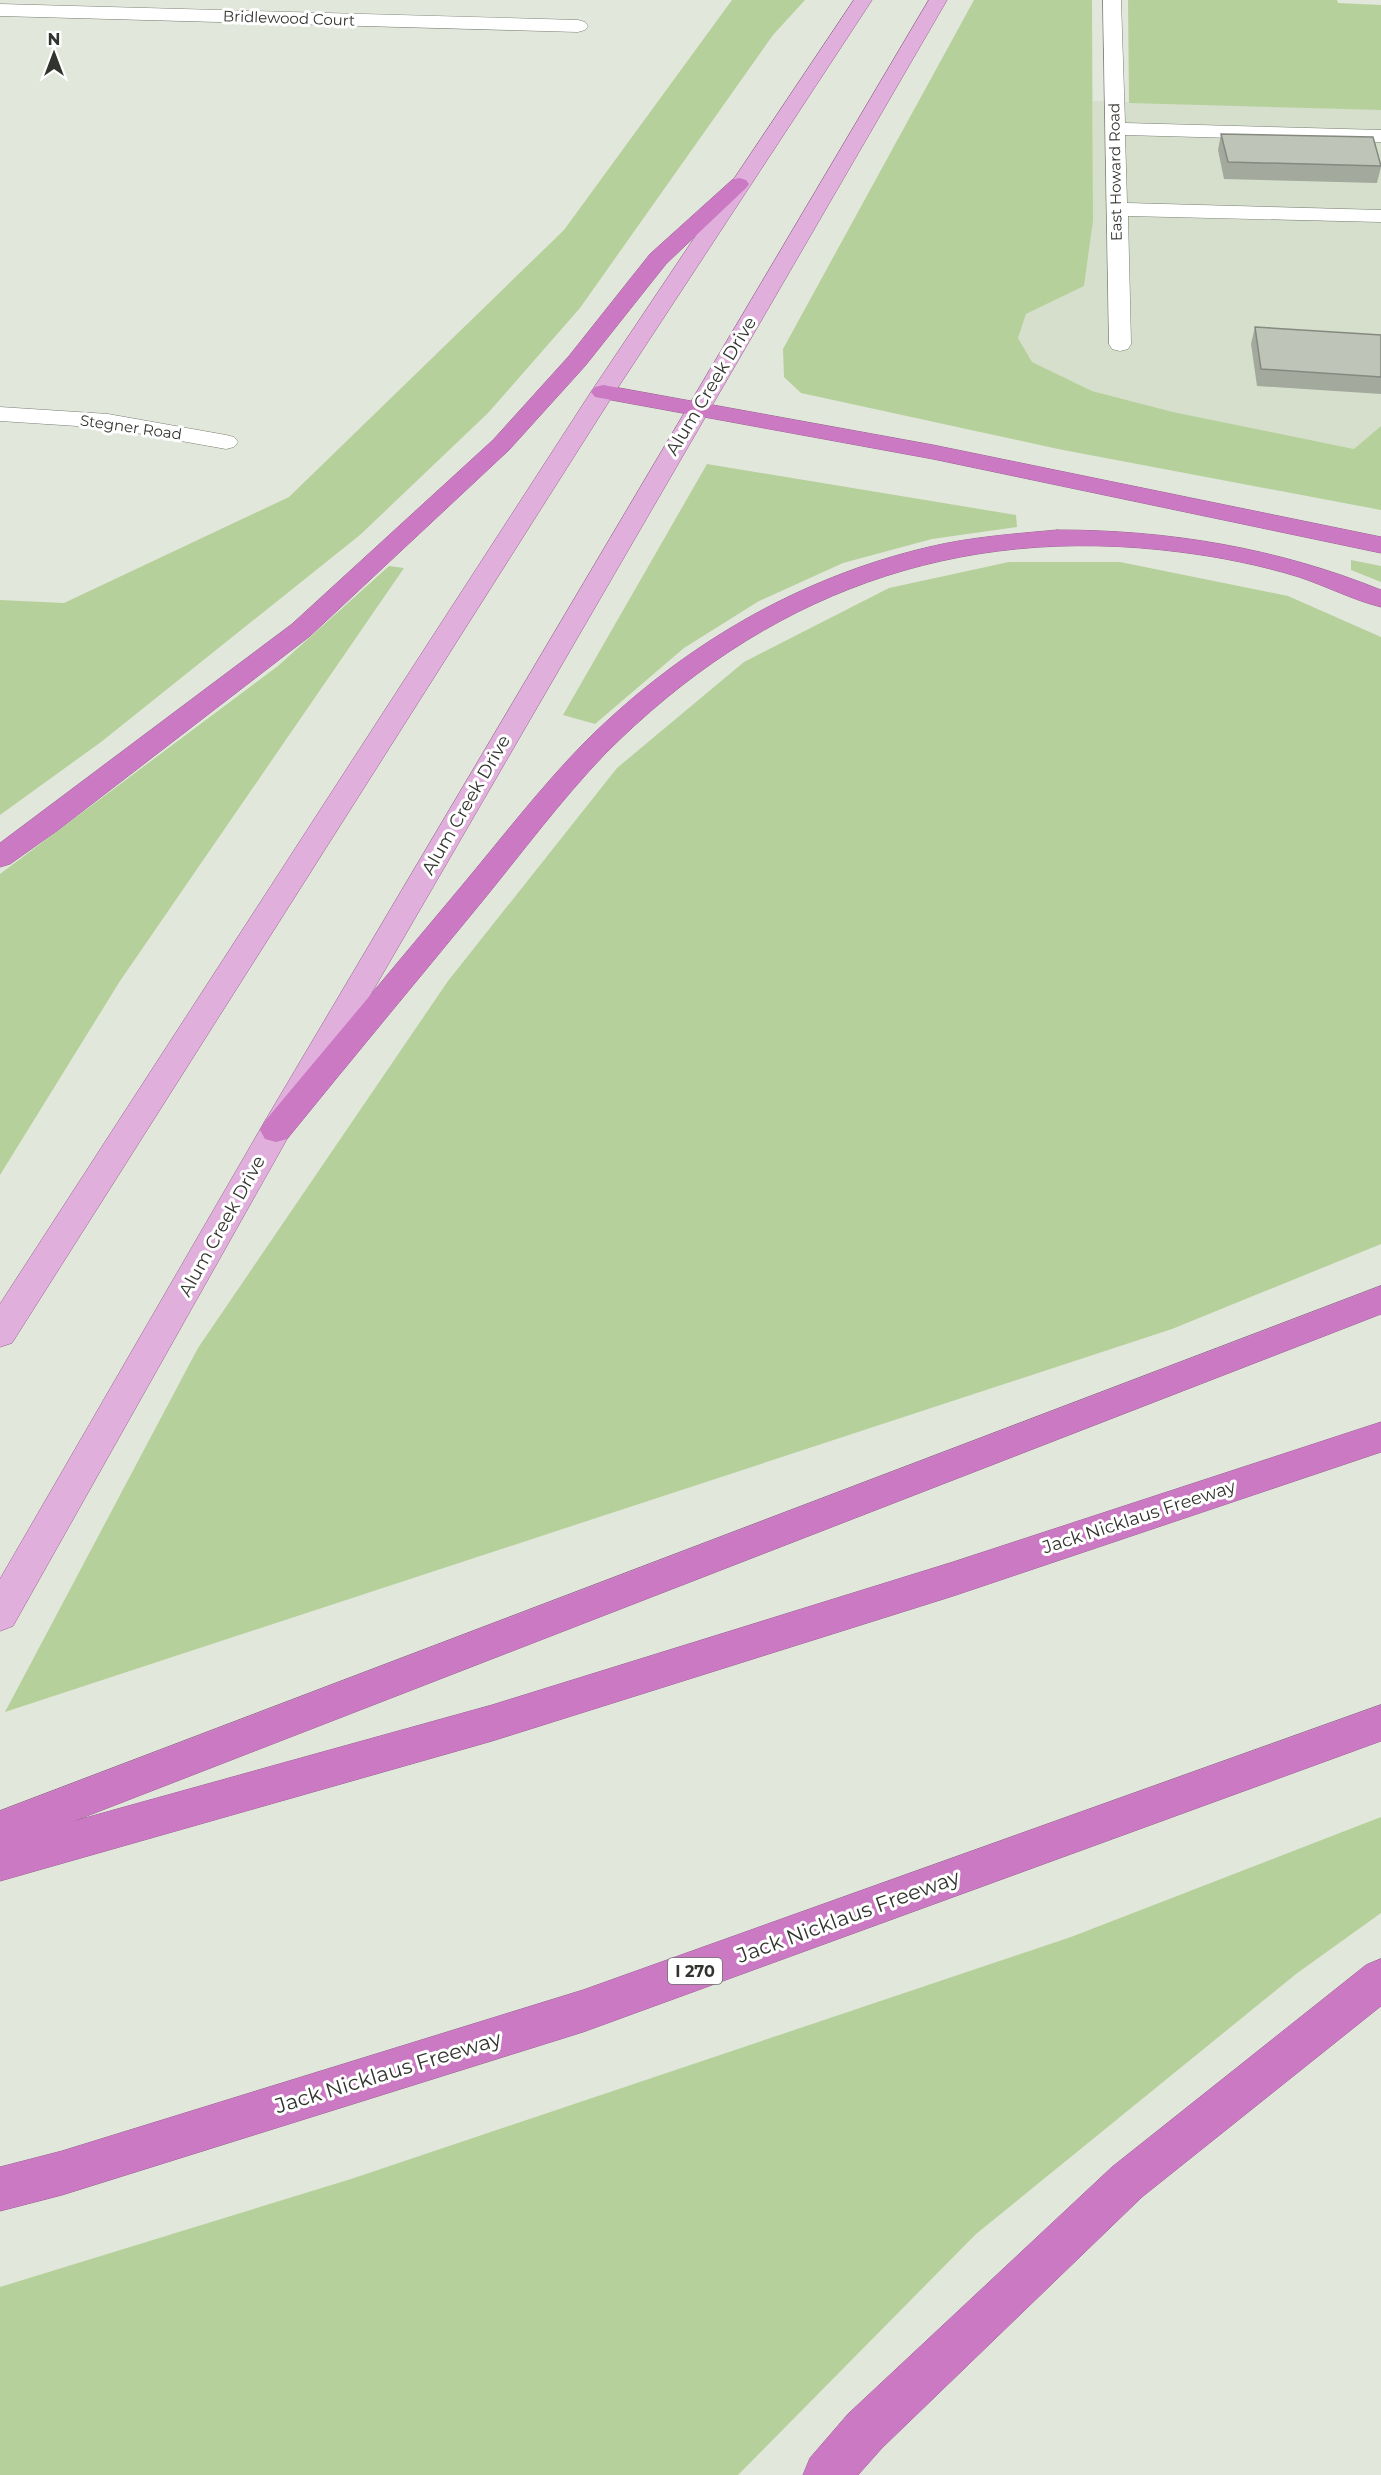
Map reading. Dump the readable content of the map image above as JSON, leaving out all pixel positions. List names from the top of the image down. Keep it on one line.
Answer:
{"streets":{"highway":["Jack Nicklaus Freeway","I 270"],"main road":["Alum Creek Drive"],"street":["Bridlewood Court","East Howard Road","Stegner Road"]},"north":"top"}
